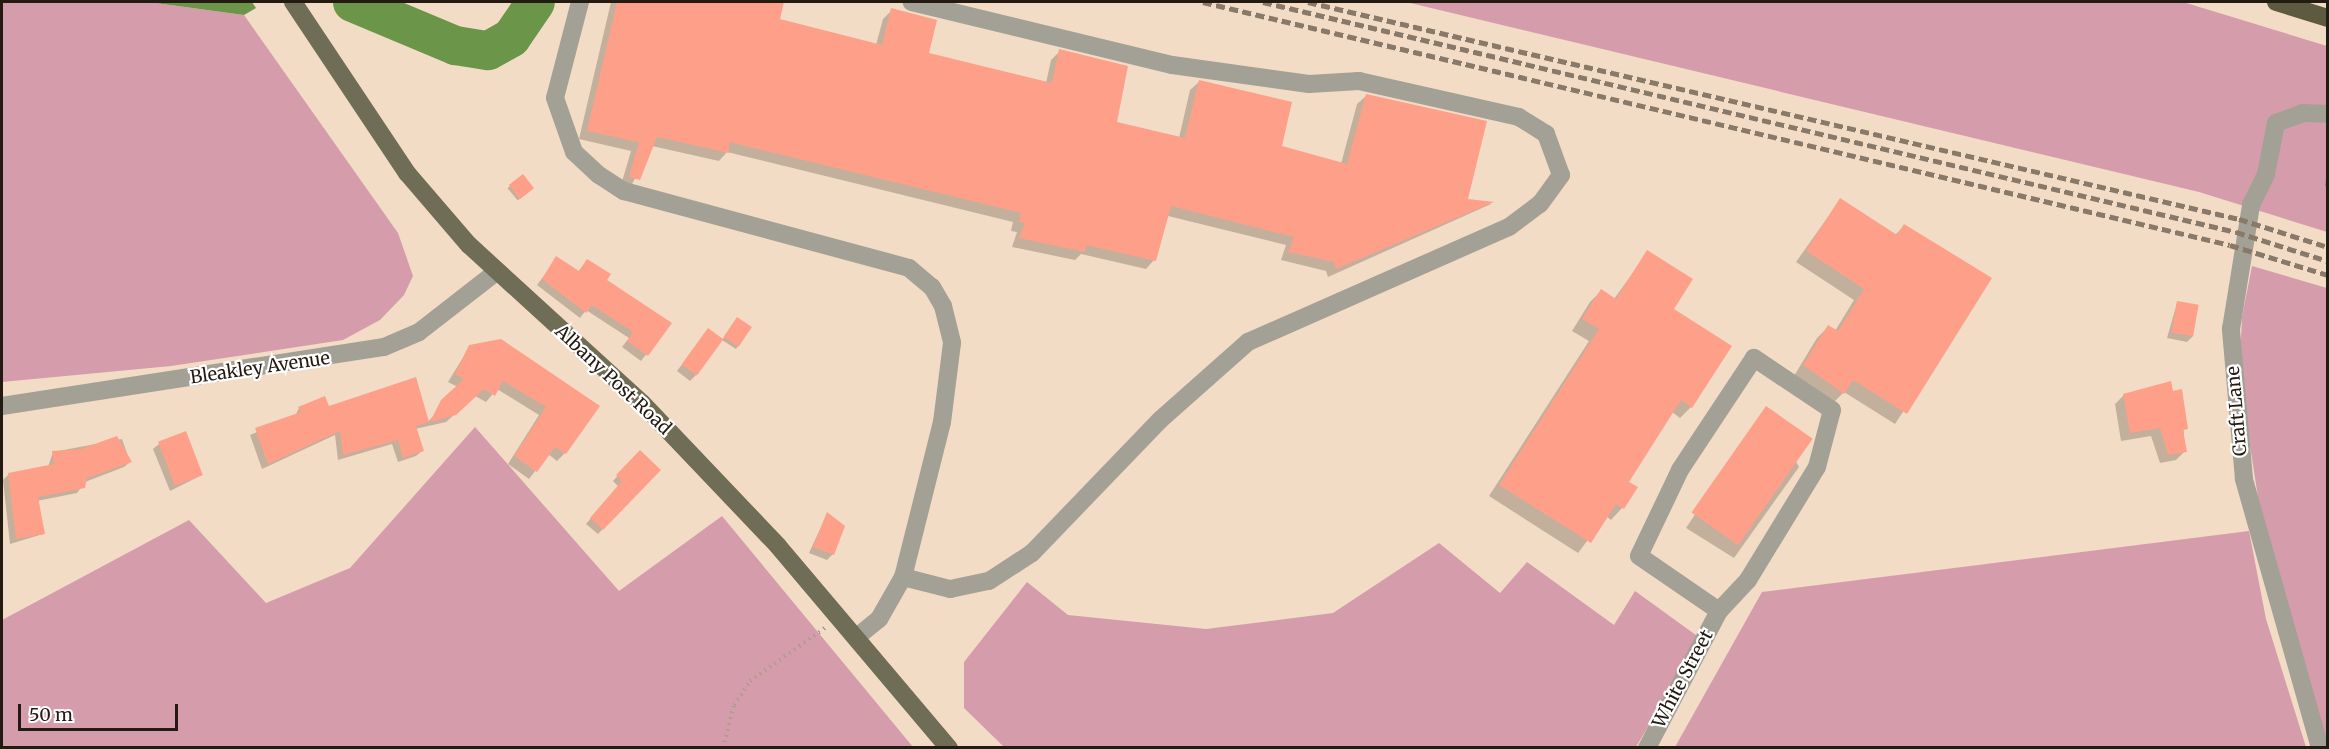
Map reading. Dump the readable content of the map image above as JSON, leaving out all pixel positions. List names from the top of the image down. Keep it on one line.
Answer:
{"streets":{"main road":["Albany Post Road"],"street":["Bleakley Avenue","Craft Lane","White Street"]},"crossings":[["Bleakley Avenue","Albany Post Road"]],"scale_bar":"50 m"}
